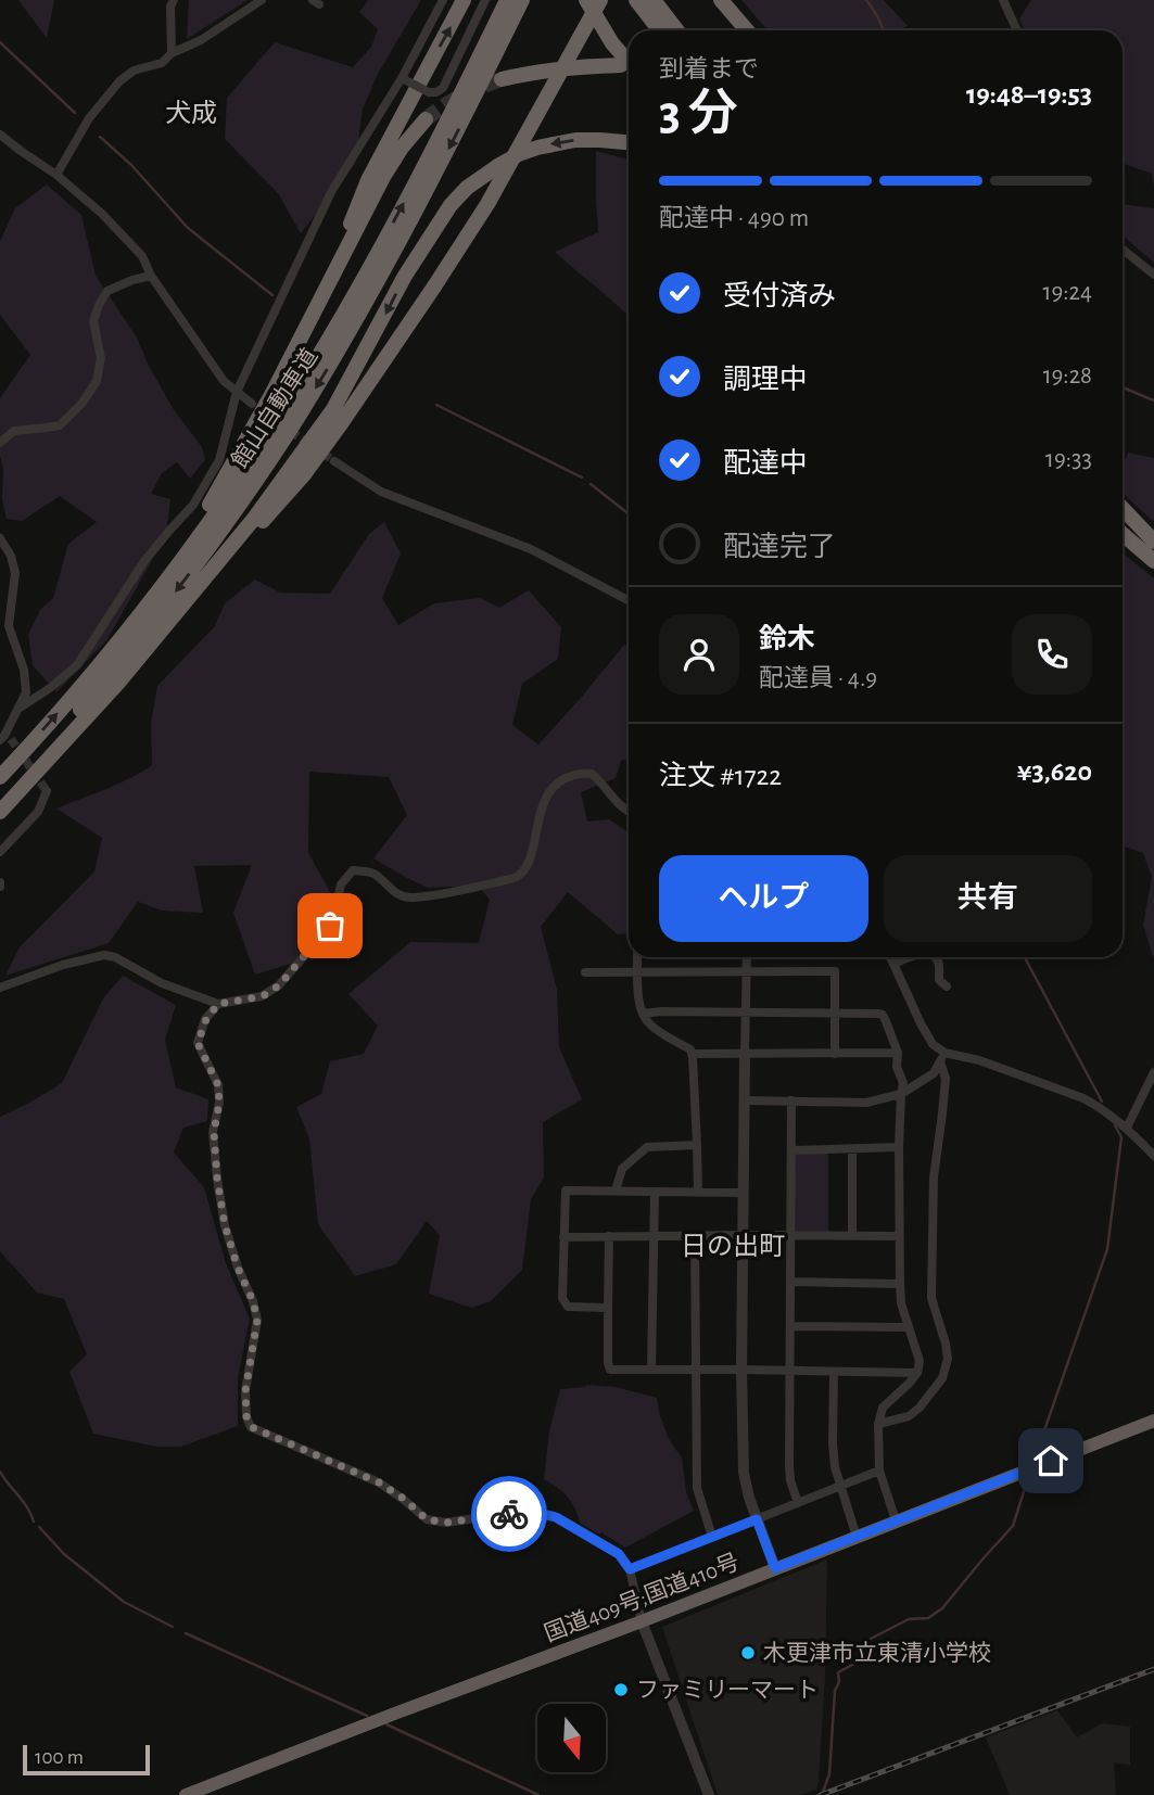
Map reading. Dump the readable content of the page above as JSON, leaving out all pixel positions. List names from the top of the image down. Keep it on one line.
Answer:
{"streets":{"highway":["館山自動車道","国道409号;国道410号"]},"districts":["犬成","日の出町"],"places":["木更津市立東清小学校","ファミリーマート"],"scale_bar":"100 m","north":"bottom","page":{"heading":["3 分","到着まで","19:48–19:53"],"panel":["鈴木","配達員 · 4.9","注文 #1722","¥3,620"],"bar":"配達中 · 490 m","list":[["受付済み","19:24"],["調理中","19:28"],["配達中","19:33"],"配達完了"],"buttons":["ヘルプ","共有"],"scale":"100 m"}}
